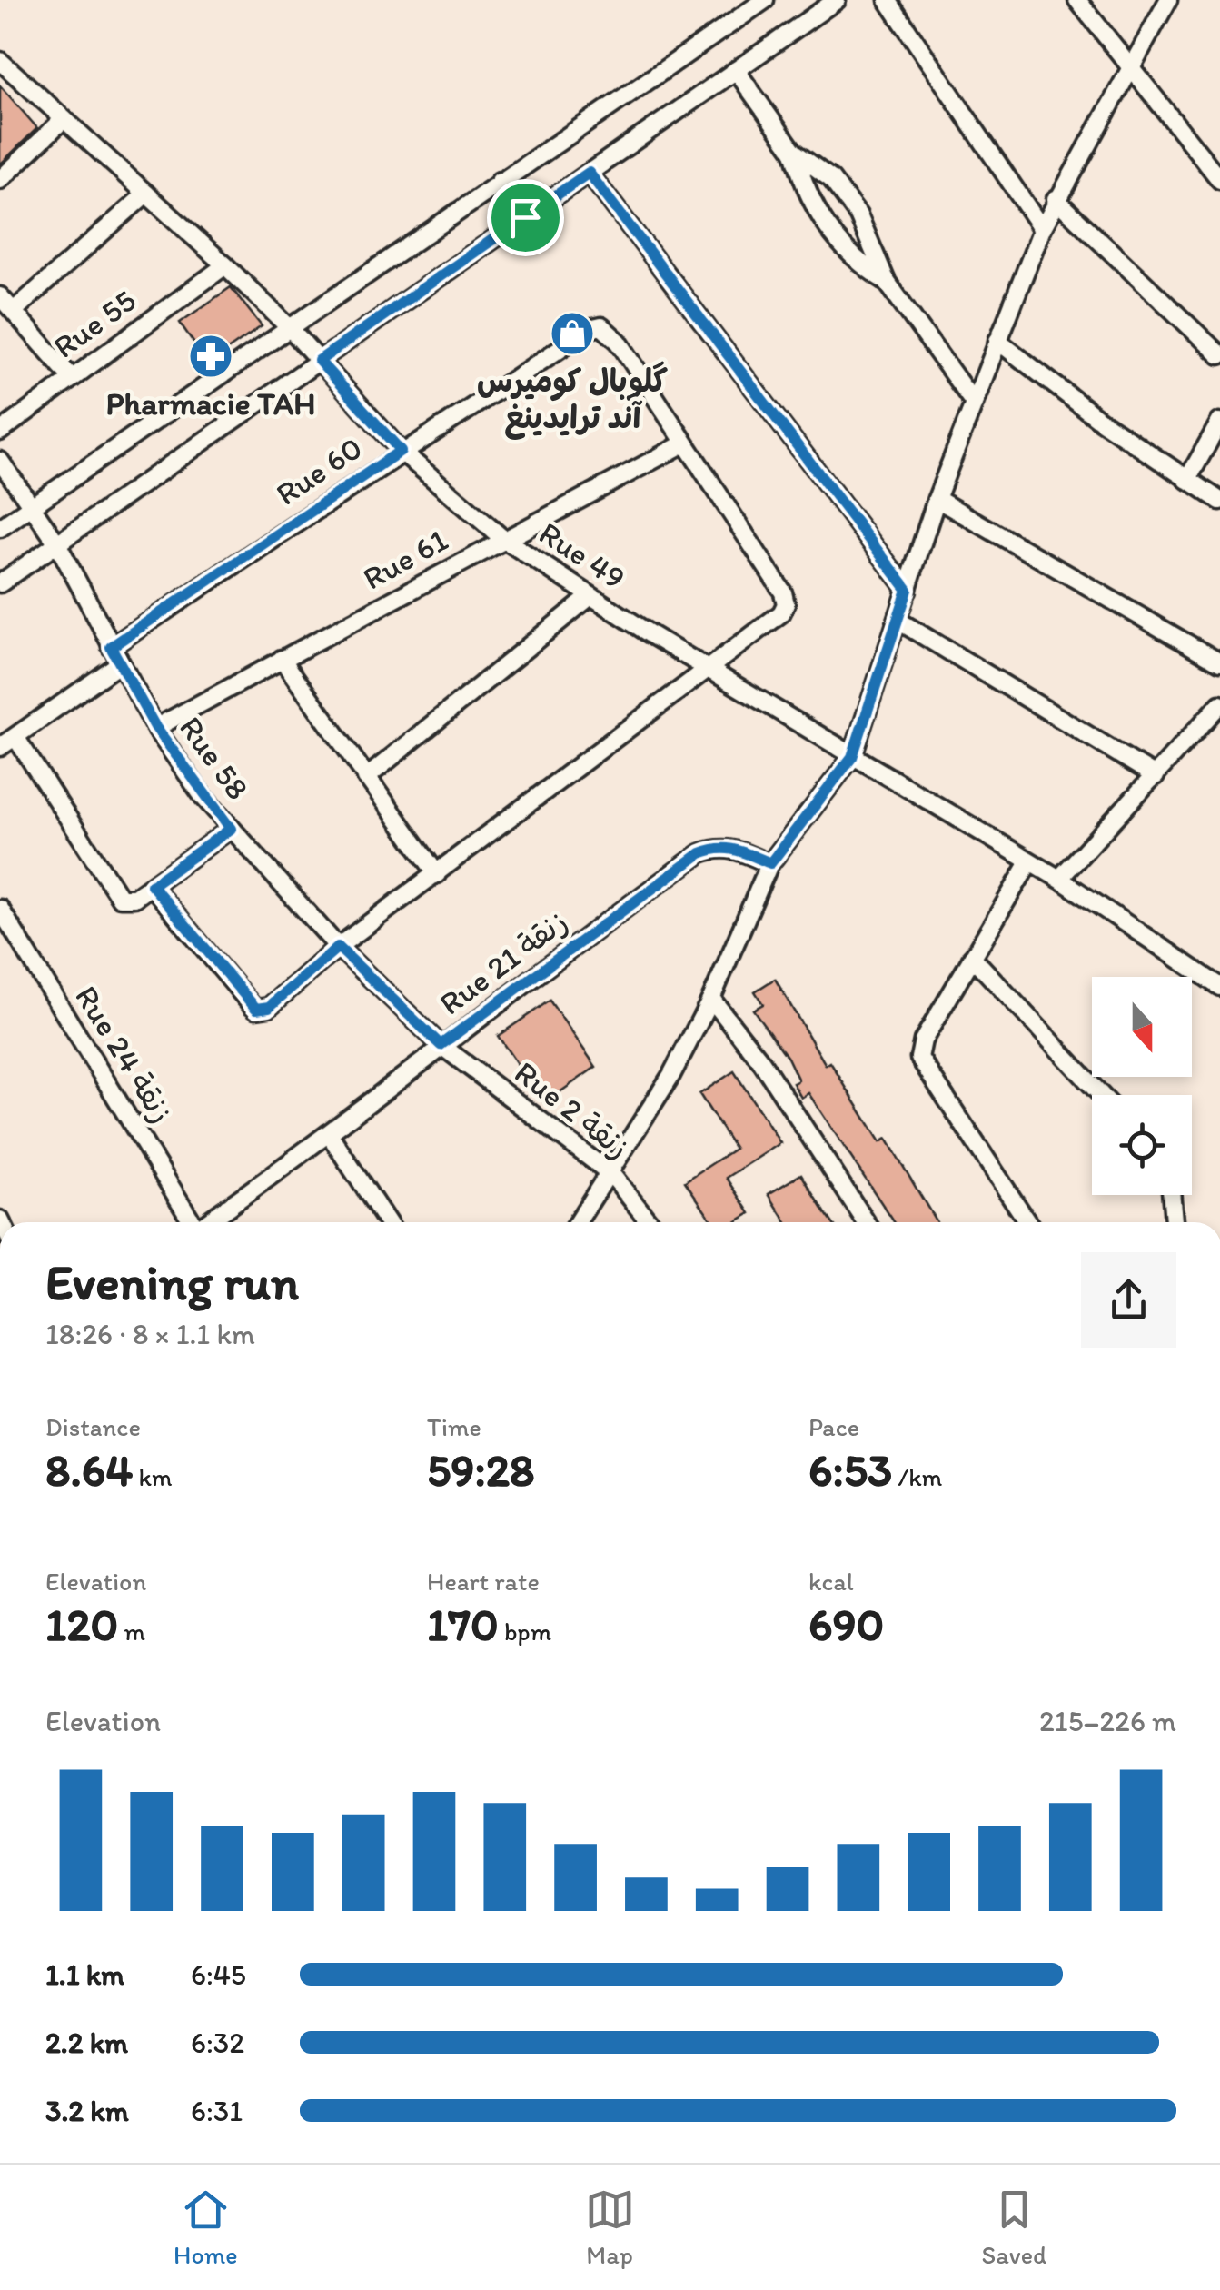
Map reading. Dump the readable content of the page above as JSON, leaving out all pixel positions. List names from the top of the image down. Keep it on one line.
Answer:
{"streets":{"street":["Rue 55","Rue 60","Rue 49","Rue 61","Rue 58","Rue 21 زنقة","Rue 24 زنقة","Rue 2 زنقة"]},"crossings":[["Rue 55","Rue 49"],["Rue 60","Rue 49"],["Rue 60","Rue 61"],["Rue 60","Rue 58"],["Rue 49","Rue 61"],["Rue 61","Rue 58"],["Rue 58","Rue 21 زنقة"],["Rue 58","Rue 2 زنقة"],["Rue 21 زنقة","Rue 2 زنقة"]],"places":{"shop":["گلوبال كوميرس آند ترايدينغ"],"pharmacy":["Pharmacie TAH"]},"north":"bottom","page":{"heading":["Evening run","18:26 · 8 × 1.1 km"],"stats":[["Distance","8.64 km"],["Time","59:28"],["Pace","6:53 /km"],["Elevation","120 m"],["Heart rate","170 bpm"],["kcal","690"]],"chart":["Elevation","215–226 m"],"list":[{"name":"1.1 km","note":"6:45"},{"name":"2.2 km","note":"6:32"},{"name":"3.2 km","note":"6:31"}],"tabs":["Home","Map","Saved"]}}
